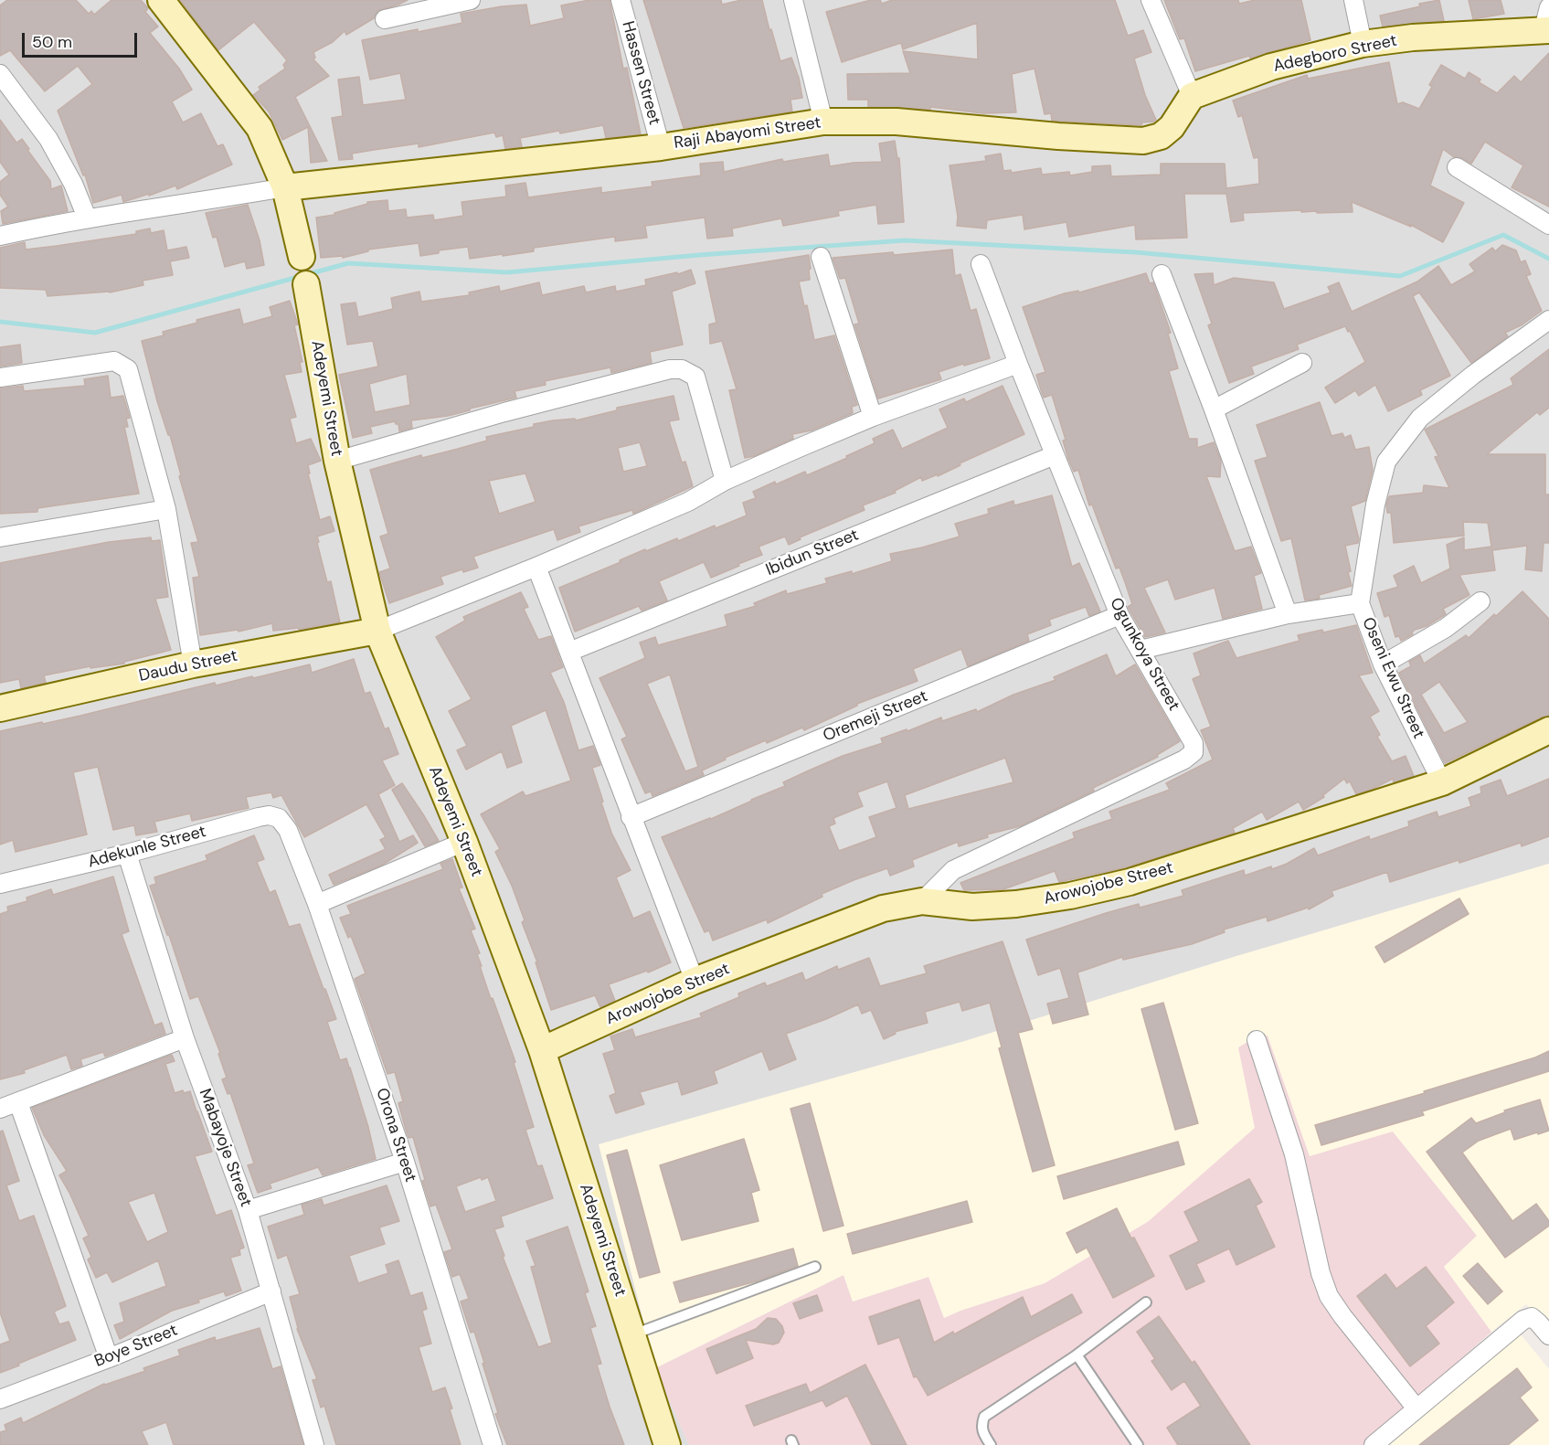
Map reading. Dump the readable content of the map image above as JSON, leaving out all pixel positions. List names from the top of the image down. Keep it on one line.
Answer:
{"streets":{"street":["Adegboro Street","Hassen Street","Raji Abayomi Street","Adeyemi Street","Ibidun Street","Ogunkoya Street","Daudu Street","Oseni Ewu Street","Oremeji Street","Adekunle Street","Arowojobe Street","Orona Street","Mabayoje Street","Boye Street"]},"crossings":[["Adegboro Street","Raji Abayomi Street"],["Hassen Street","Raji Abayomi Street"],["Raji Abayomi Street","Adeyemi Street"],["Adeyemi Street","Daudu Street"],["Adeyemi Street","Arowojobe Street"],["Ibidun Street","Ogunkoya Street"],["Ogunkoya Street","Oremeji Street"],["Ogunkoya Street","Arowojobe Street"],["Oseni Ewu Street","Arowojobe Street"],["Adekunle Street","Orona Street"],["Adekunle Street","Mabayoje Street"],["Mabayoje Street","Boye Street"]],"scale_bar":"50 m"}
